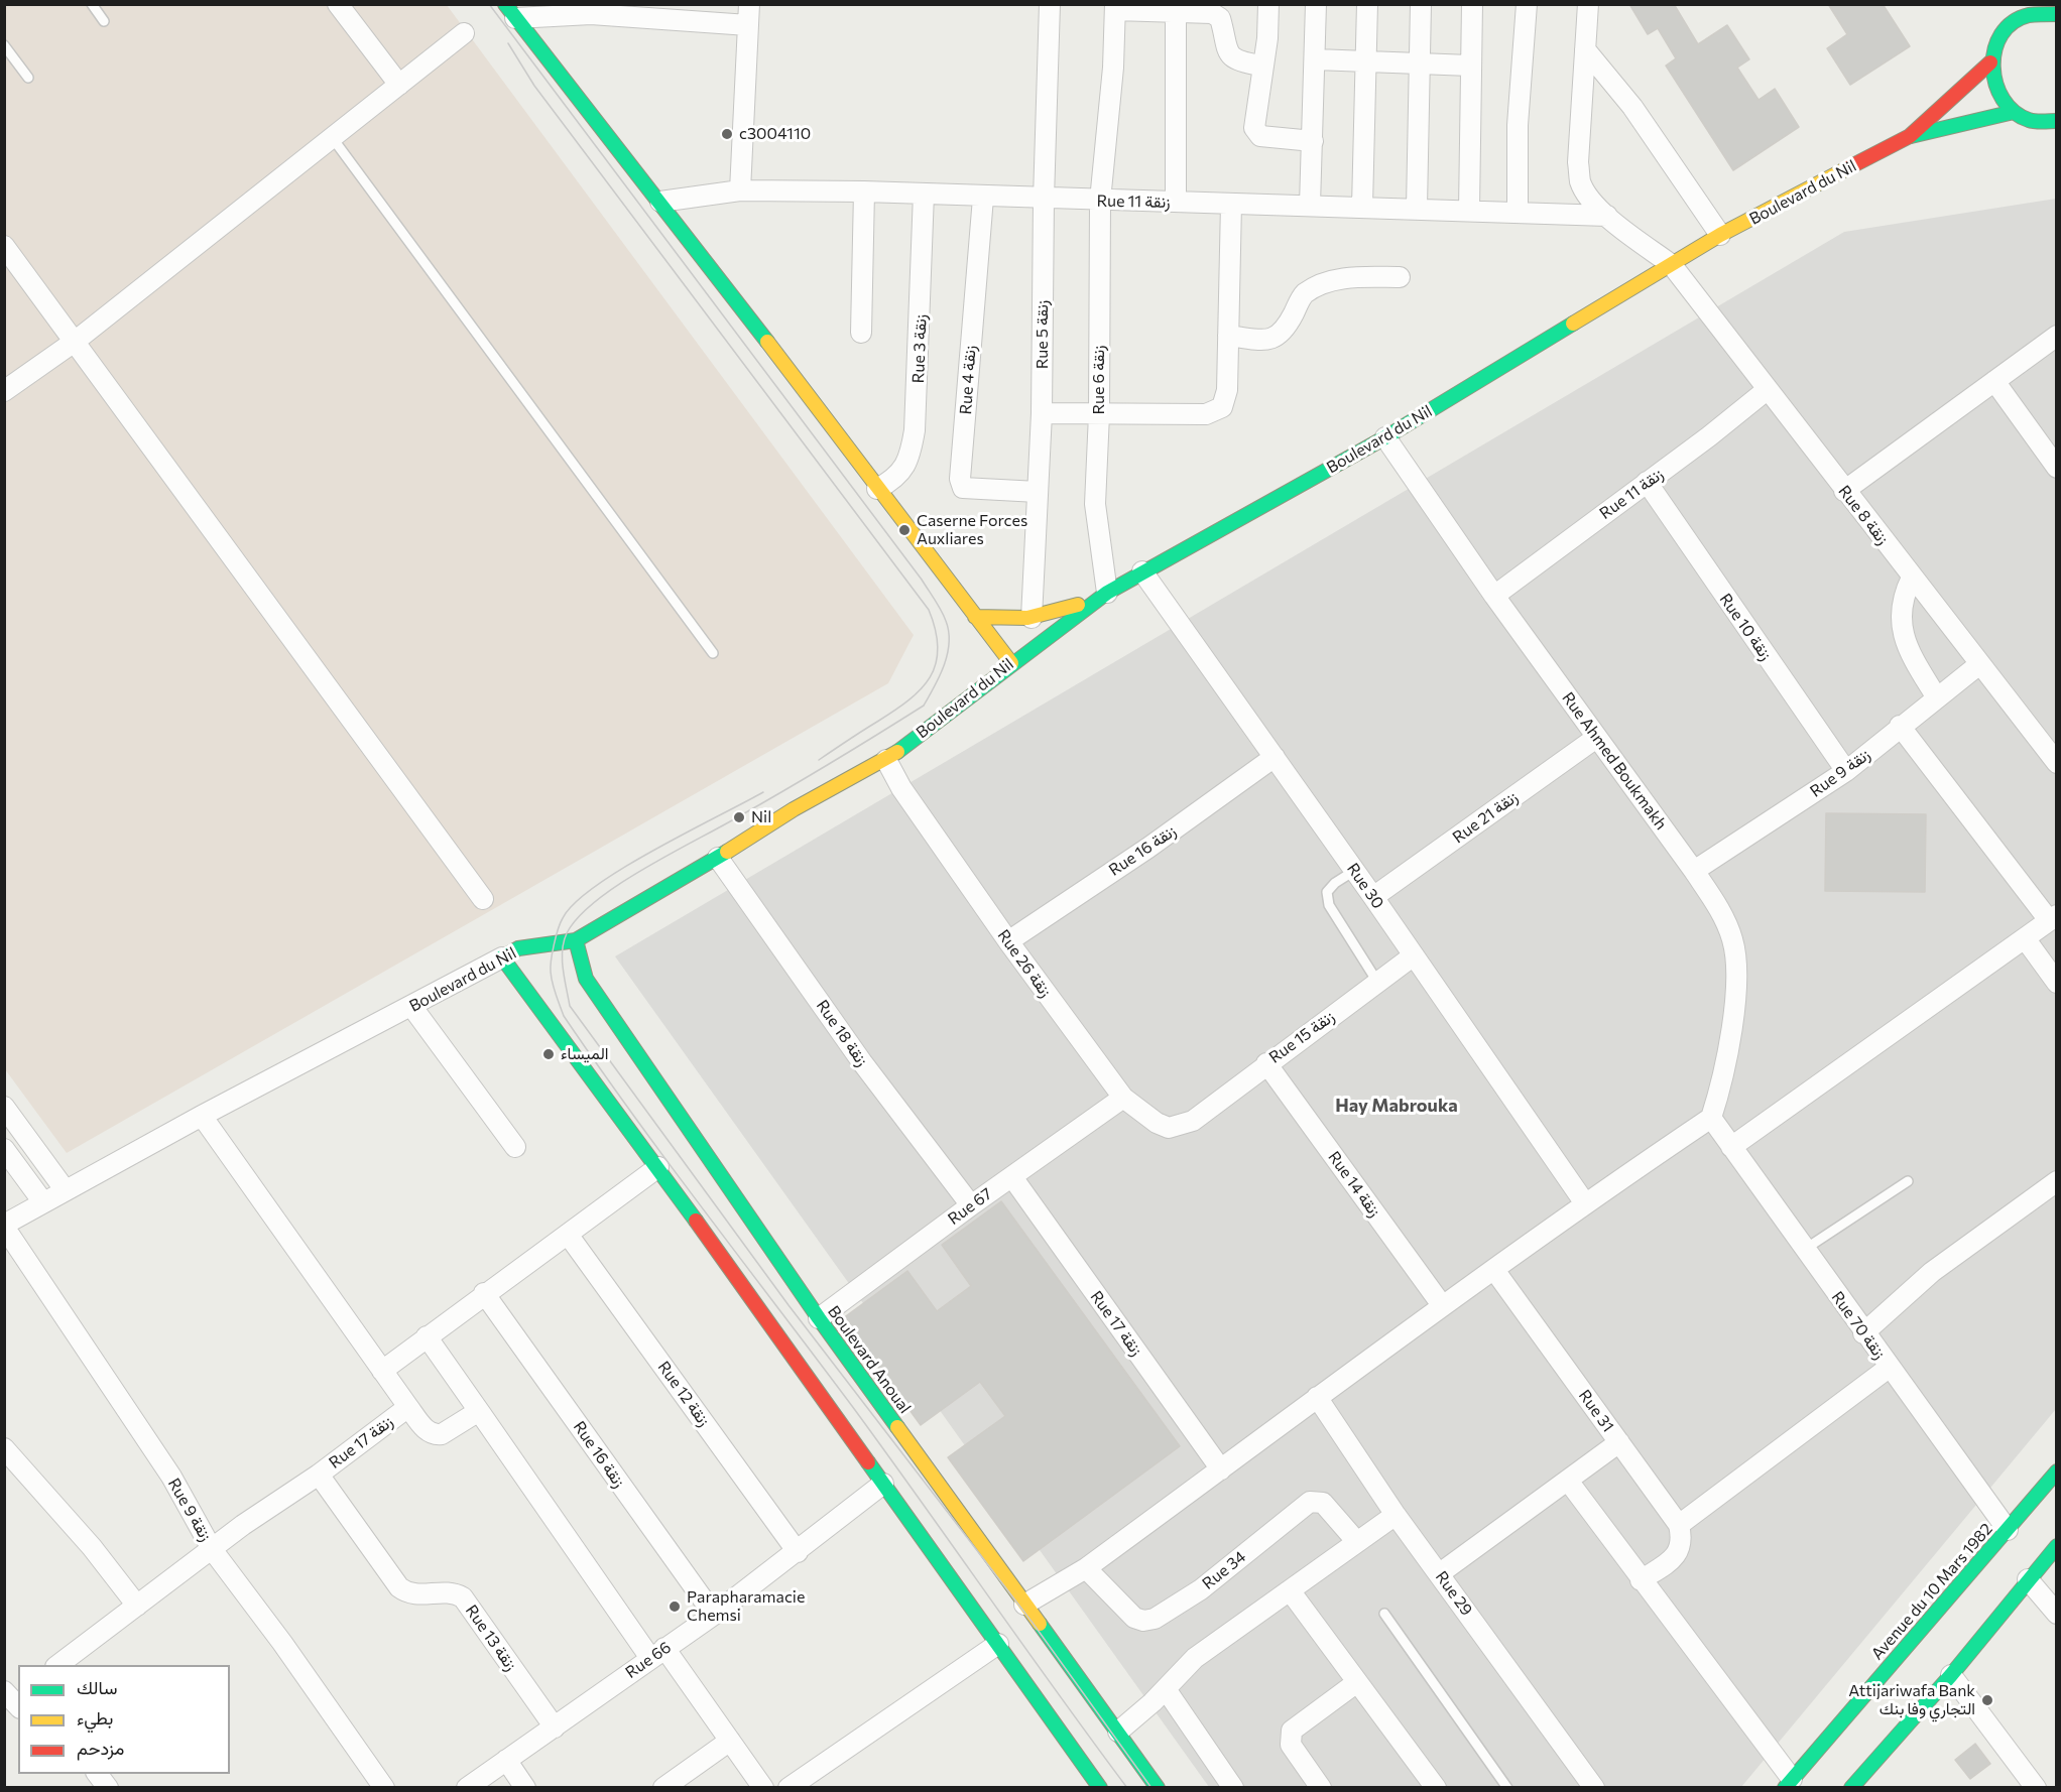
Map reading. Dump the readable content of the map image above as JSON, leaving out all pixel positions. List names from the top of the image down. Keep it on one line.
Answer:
{"streets":{"street":["Boulevard du Nil","Rue 11 زنقة","Rue 5 زنقة","Rue 3 زنقة","Rue 4 زنقة","Rue 6 زنقة","Rue 8 زنقة","Rue 10 زنقة","Rue Ahmed Boukmakh","Rue 9 زنقة","Rue 21 زنقة","Rue 16 زنقة","Rue 30","Rue 26 زنقة","Rue 18 زنقة","Rue 15 زنقة","Rue 14 زنقة","Rue 67","Rue 17 زنقة","Rue 70 زنقة","Boulevard Anoual","Rue 12 زنقة","Rue 31","Rue 34","Avenue du 10 Mars 1982","Rue 29","Rue 13 زنقة","Rue 66"]},"crossings":[["Boulevard du Nil","Rue 6 زنقة"],["Boulevard du Nil","Rue 8 زنقة"],["Boulevard du Nil","Rue Ahmed Boukmakh"],["Boulevard du Nil","Rue 9 زنقة"],["Boulevard du Nil","Rue 30"],["Boulevard du Nil","Rue 26 زنقة"],["Boulevard du Nil","Rue 18 زنقة"],["Boulevard du Nil","Boulevard Anoual"],["Rue 11 زنقة","Rue 5 زنقة"],["Rue 11 زنقة","Rue 3 زنقة"],["Rue 11 زنقة","Rue 4 زنقة"],["Rue 11 زنقة","Rue 6 زنقة"],["Rue 11 زنقة","Rue 8 زنقة"],["Rue 11 زنقة","Rue 10 زنقة"],["Rue 11 زنقة","Rue Ahmed Boukmakh"],["Rue 5 زنقة","Rue 4 زنقة"],["Rue 8 زنقة","Rue 9 زنقة"],["Rue 10 زنقة","Rue 9 زنقة"],["Rue Ahmed Boukmakh","Rue 9 زنقة"],["Rue Ahmed Boukmakh","Rue 21 زنقة"],["Rue Ahmed Boukmakh","Rue 70 زنقة"],["Rue 9 زنقة","Rue 17 زنقة"],["Rue 21 زنقة","Rue 30"],["Rue 16 زنقة","Rue 30"],["Rue 16 زنقة","Rue 26 زنقة"],["Rue 16 زنقة","Rue 66"],["Rue 30","Rue 15 زنقة"],["Rue 26 زنقة","Rue 15 زنقة"],["Rue 26 زنقة","Rue 67"],["Rue 18 زنقة","Rue 67"],["Rue 15 زنقة","Rue 14 زنقة"],["Rue 67","Rue 17 زنقة"],["Rue 67","Boulevard Anoual"],["Rue 17 زنقة","Rue 13 زنقة"],["Rue 70 زنقة","Avenue du 10 Mars 1982"],["Rue 12 زنقة","Rue 66"],["Rue 13 زنقة","Rue 66"]],"districts":["Hay Mabrouka"],"places":["c3004110","Caserne Forces Auxliares","Nil","الميساء","Parapharamacie Chemsi","Attijariwafa Bank التجاري وفا بنك"],"legend":["سالك","بطيء","مزدحم"]}
